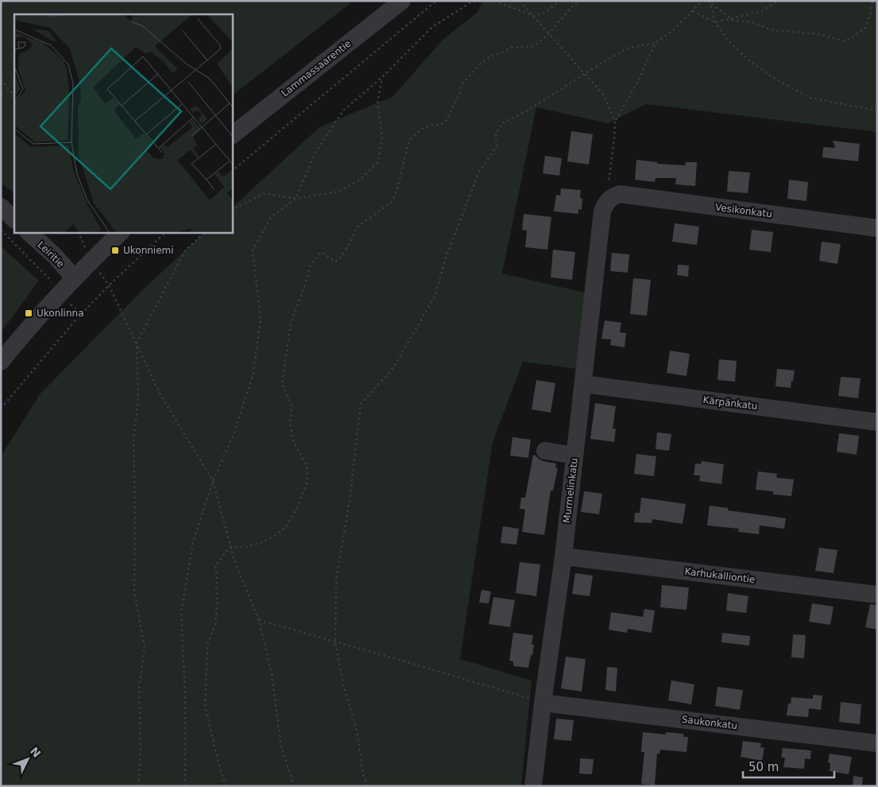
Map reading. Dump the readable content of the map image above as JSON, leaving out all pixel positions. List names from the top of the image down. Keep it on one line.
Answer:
{"streets":{"street":["Lammassaarentie","Vesikonkatu","Leiritie","Kärpänkatu","Murmelinkatu","Karhukalliontie","Saukonkatu"]},"crossings":[["Vesikonkatu","Murmelinkatu"],["Kärpänkatu","Murmelinkatu"],["Murmelinkatu","Karhukalliontie"],["Murmelinkatu","Saukonkatu"]],"places":{"transit":["Ukonniemi","Ukonlinna"]},"scale_bar":"50 m","north":"top right"}
